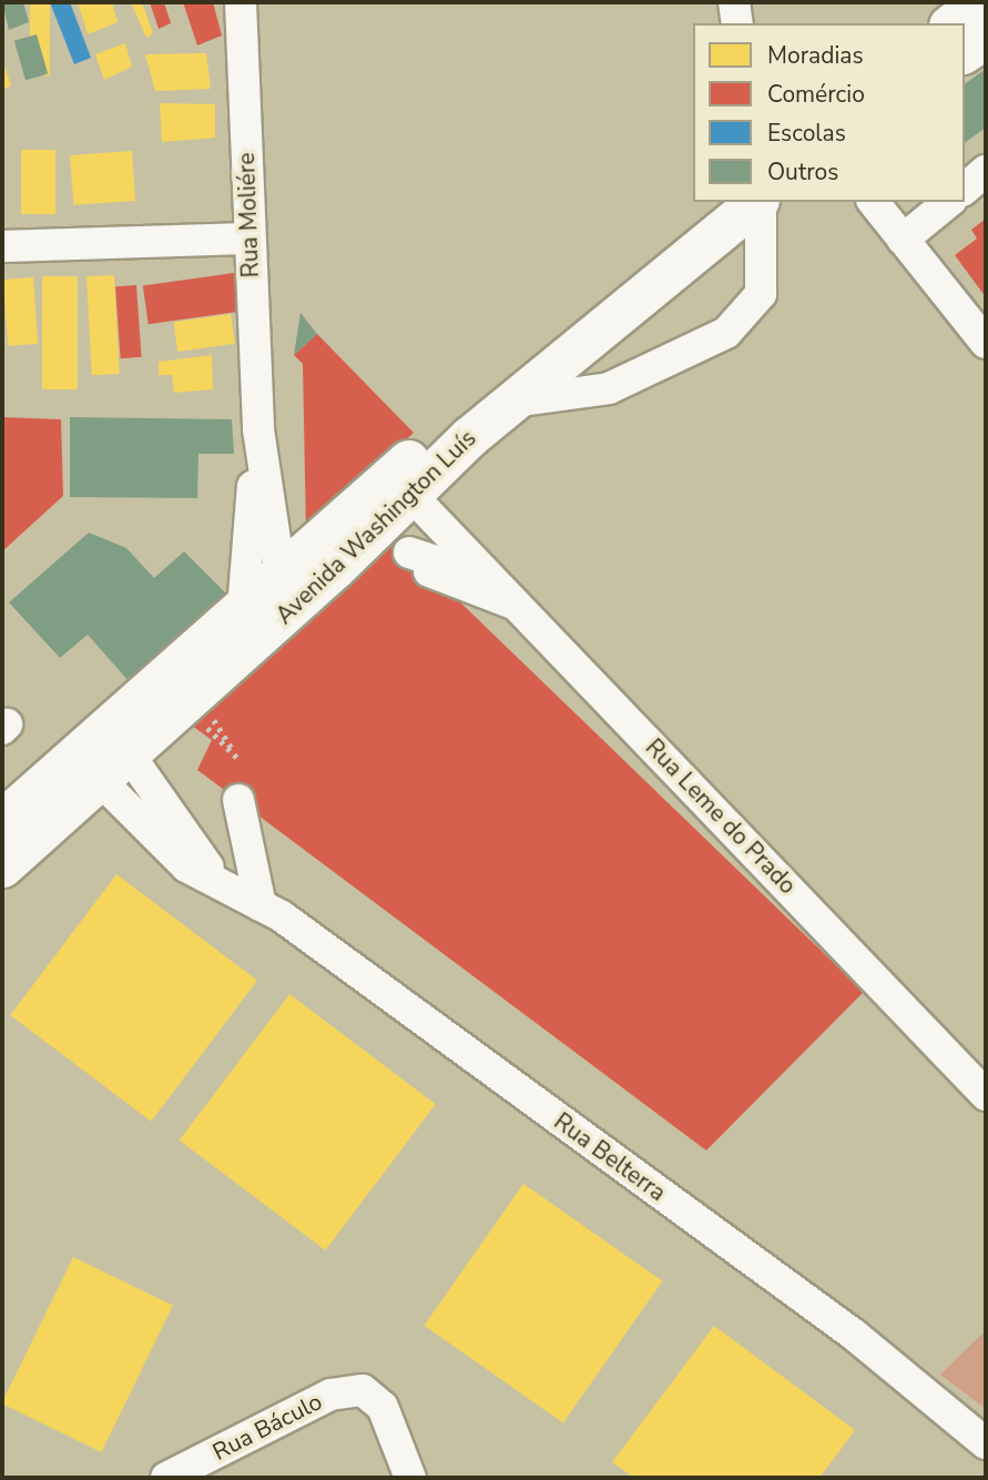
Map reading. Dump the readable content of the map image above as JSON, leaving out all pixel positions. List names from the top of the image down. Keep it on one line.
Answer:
{"streets":{"main road":["Avenida Washington Luís"],"street":["Rua Moliére","Rua Leme do Prado","Rua Belterra","Rua Báculo"]},"crossings":[["Rua Moliére","Avenida Washington Luís"],["Avenida Washington Luís","Rua Leme do Prado"],["Avenida Washington Luís","Rua Belterra"]],"legend":["Moradias","Comércio","Escolas","Outros"]}
